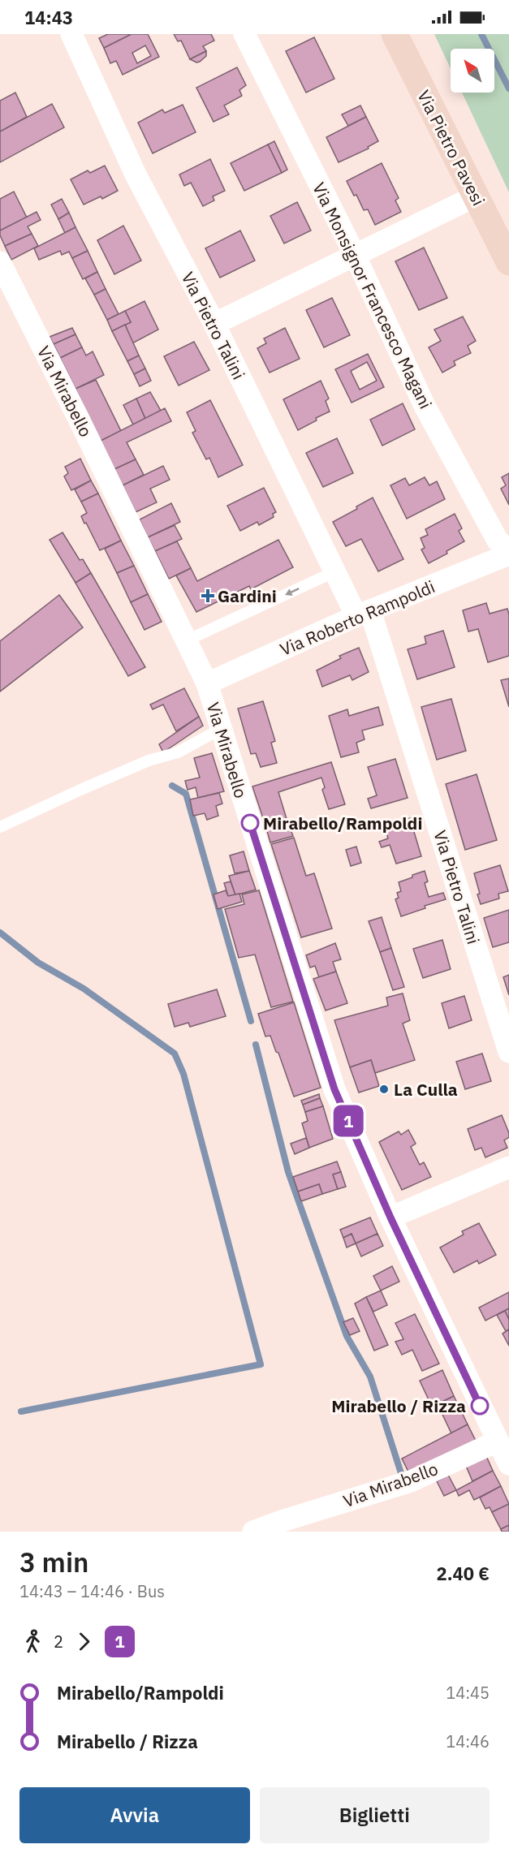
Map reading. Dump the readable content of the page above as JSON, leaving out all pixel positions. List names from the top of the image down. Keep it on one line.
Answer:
{"streets":{"street":["Via Pietro Pavesi","Via Monsignor Francesco Magani","Via Pietro Talini","Via Mirabello","Via Roberto Rampoldi"]},"crossings":[["Via Pietro Talini","Via Roberto Rampoldi"],["Via Mirabello","Via Roberto Rampoldi"]],"places":{"health":["Gardini"],"other":["Mirabello/Rampoldi","La Culla","Mirabello / Rizza"]},"lines":["bus line 1"],"north":"top left","page":{"status":"14:43","on_map":"1","heading":["3 min","14:43 – 14:46 · Bus","2.40 €"],"legs":["2","1"],"list":[{"name":"Mirabello/Rampoldi","value":"14:45"},{"name":"Mirabello / Rizza","value":"14:46"}],"buttons":["Avvia","Biglietti"]}}
